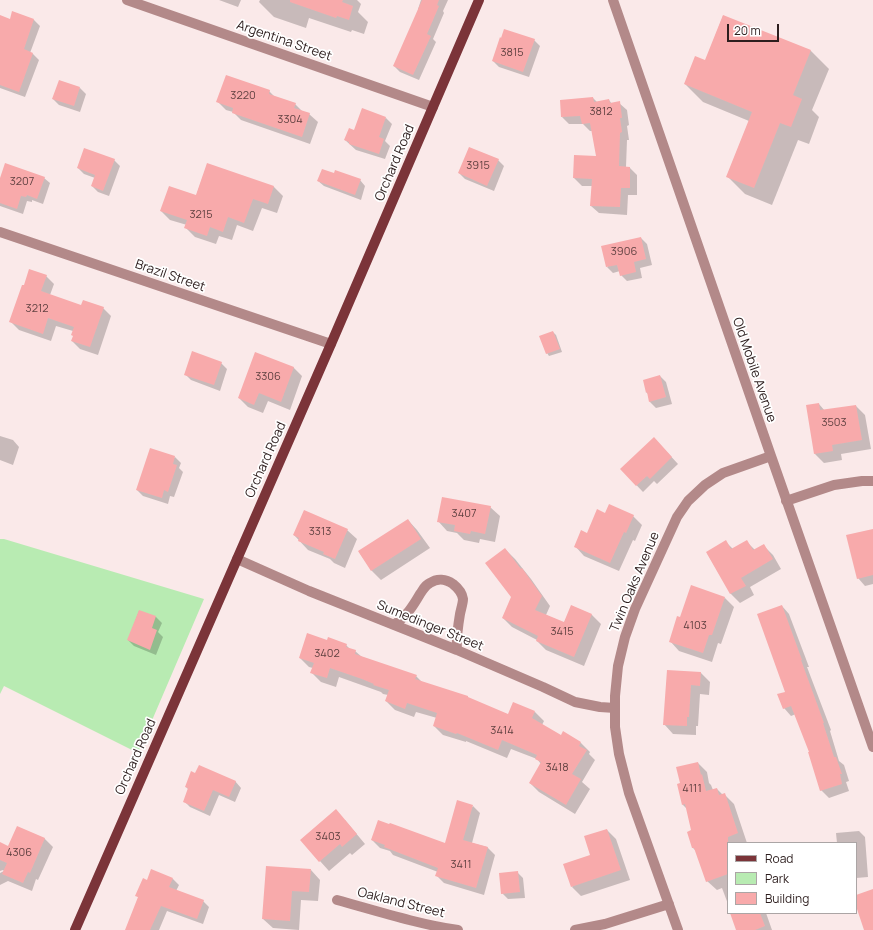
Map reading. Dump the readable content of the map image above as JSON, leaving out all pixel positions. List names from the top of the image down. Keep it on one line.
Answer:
{"streets":{"main road":["Orchard Road"],"street":["Argentina Street","Brazil Street","Old Mobile Avenue","Twin Oaks Avenue","Sumedinger Street","Oakland Street"]},"crossings":[["Argentina Street","Orchard Road"],["Orchard Road","Brazil Street"],["Orchard Road","Sumedinger Street"],["Old Mobile Avenue","Twin Oaks Avenue"],["Twin Oaks Avenue","Sumedinger Street"]],"house_numbers":["3815","3220","3812","3304","3915","3207","3215","3906","3212","3306","3503","3407","3313","4103","3415","3402","3414","3418","4111","3403","4306","3411"],"legend":["Road","Park","Building"],"scale_bar":"20 m"}
